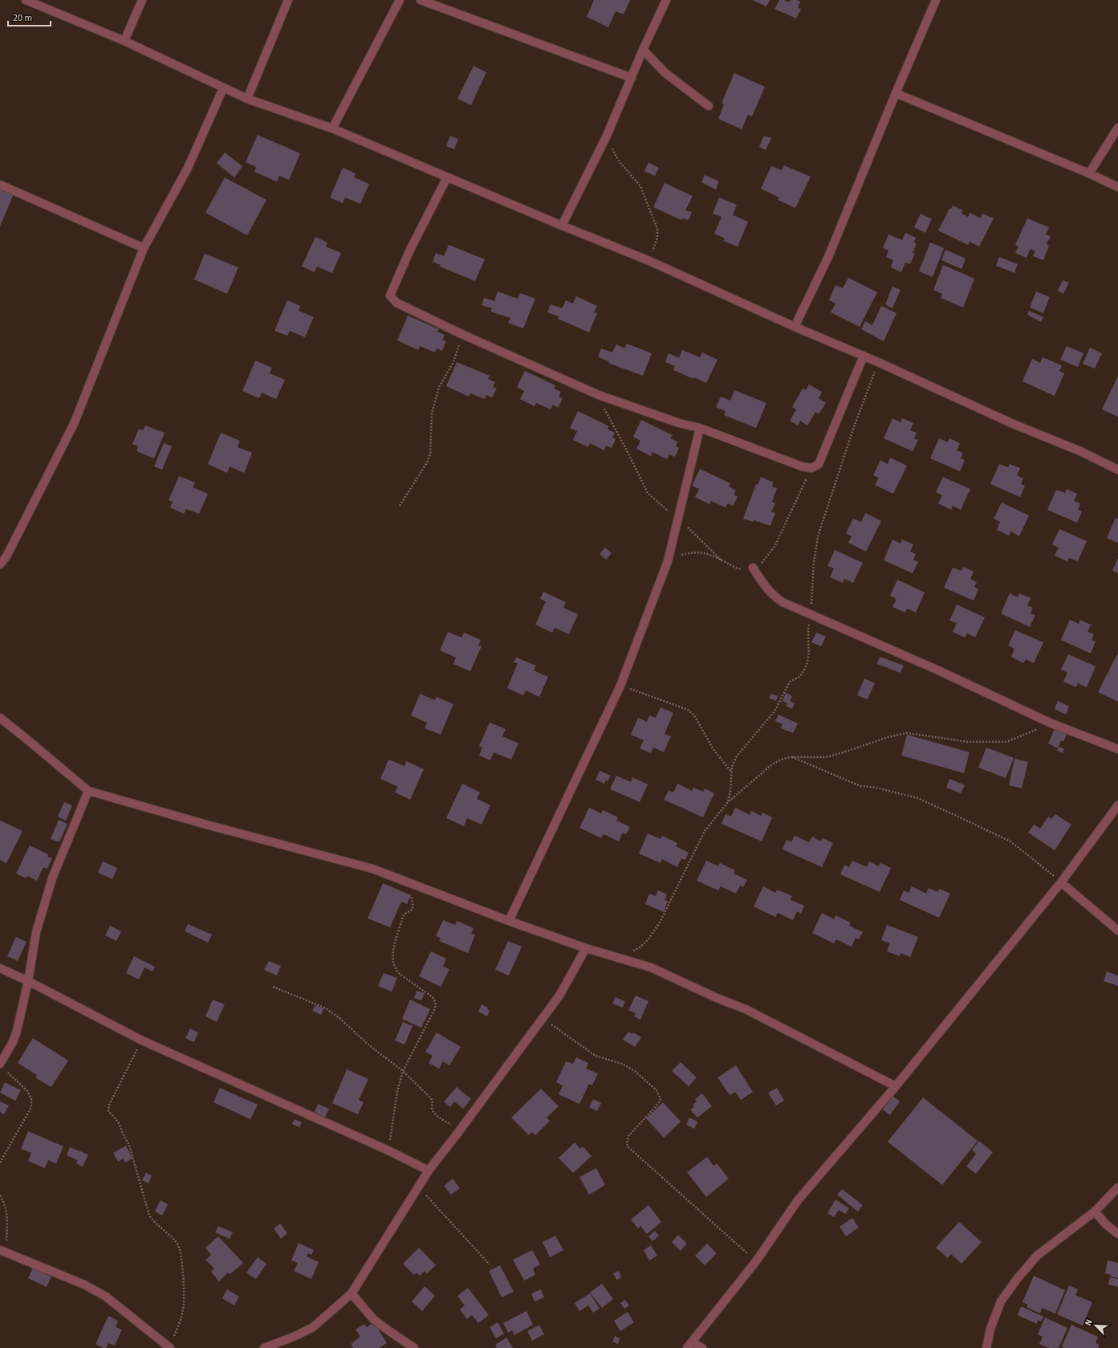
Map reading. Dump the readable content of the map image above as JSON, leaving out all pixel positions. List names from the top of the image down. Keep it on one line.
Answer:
{"scale_bar":"20 m","north":"top left"}
